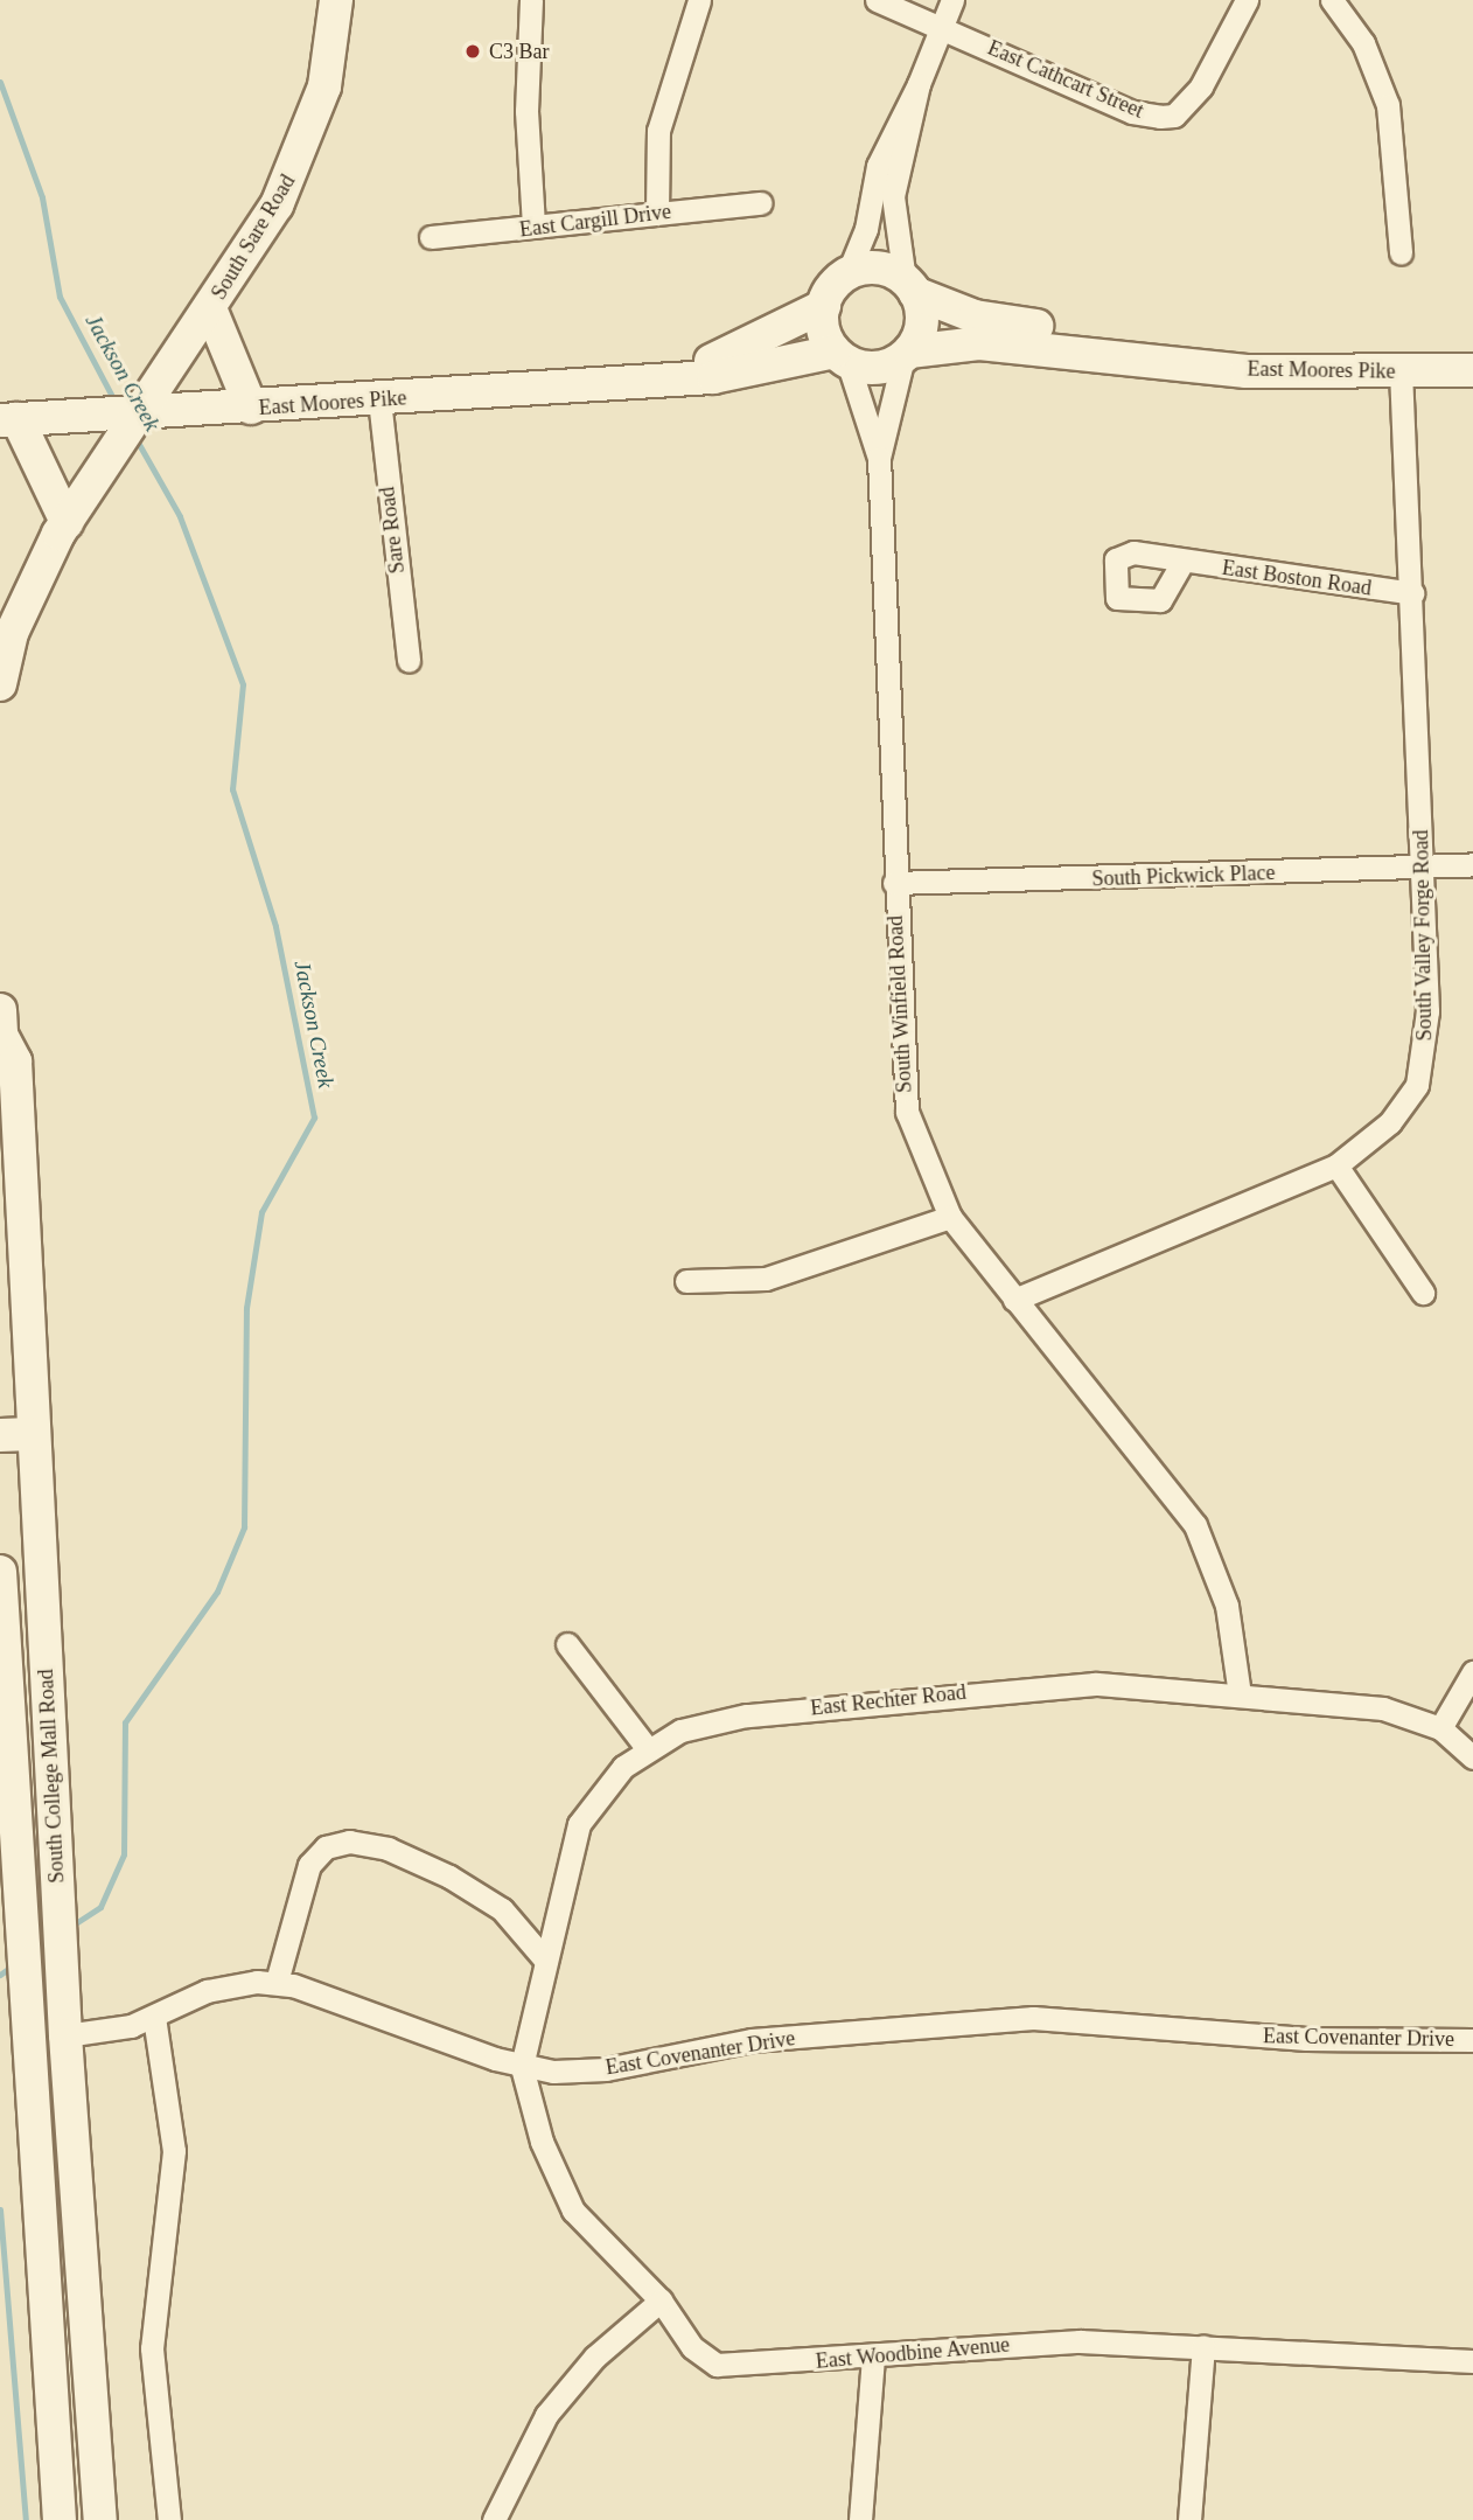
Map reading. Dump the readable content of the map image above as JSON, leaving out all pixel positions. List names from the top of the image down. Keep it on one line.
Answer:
{"streets":{"main road":["South Sare Road","East Moores Pike","South College Mall Road","East Covenanter Drive"],"street":["East Cathcart Street","East Cargill Drive","Sare Road","East Boston Road","South Pickwick Place","South Valley Forge Road","South Winfield Road","East Rechter Road","East Woodbine Avenue"]},"crossings":[["South Sare Road","East Moores Pike"],["East Moores Pike","Sare Road"],["East Moores Pike","South Valley Forge Road"],["East Moores Pike","South Winfield Road"],["East Boston Road","South Valley Forge Road"],["South Pickwick Place","South Valley Forge Road"],["South Pickwick Place","South Winfield Road"],["South Valley Forge Road","South Winfield Road"],["South Winfield Road","East Rechter Road"],["East Rechter Road","East Covenanter Drive"],["East Rechter Road","East Woodbine Avenue"],["South College Mall Road","East Covenanter Drive"],["East Covenanter Drive","East Woodbine Avenue"]],"water":["Jackson Creek"],"places":["C3 Bar"]}
